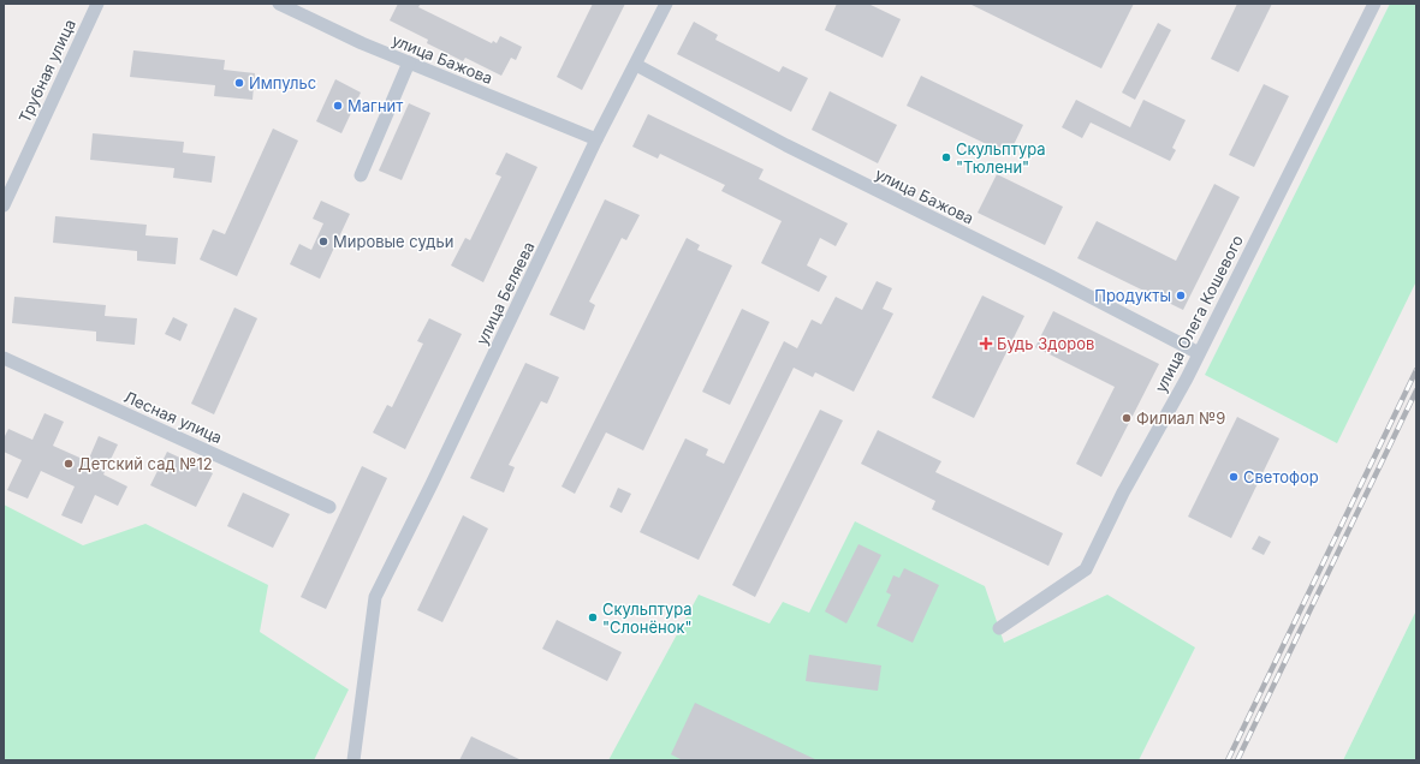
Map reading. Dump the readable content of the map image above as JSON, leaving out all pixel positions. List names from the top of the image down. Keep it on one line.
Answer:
{"streets":{"street":["улица Бажова","Трубная улица","улица Беляева","улица Олега Кошевого","Лесная улица"]},"crossings":[["улица Бажова","улица Беляева"],["улица Бажова","улица Олега Кошевого"]],"places":{"other":["Импульс","Магнит","Скульптура \"Тюлени\"","Мировые судьи","Продукты","Филиал №9","Детский сад №12","Светофор","Скульптура \"Слонёнок\""],"health":["Будь Здоров"]}}
